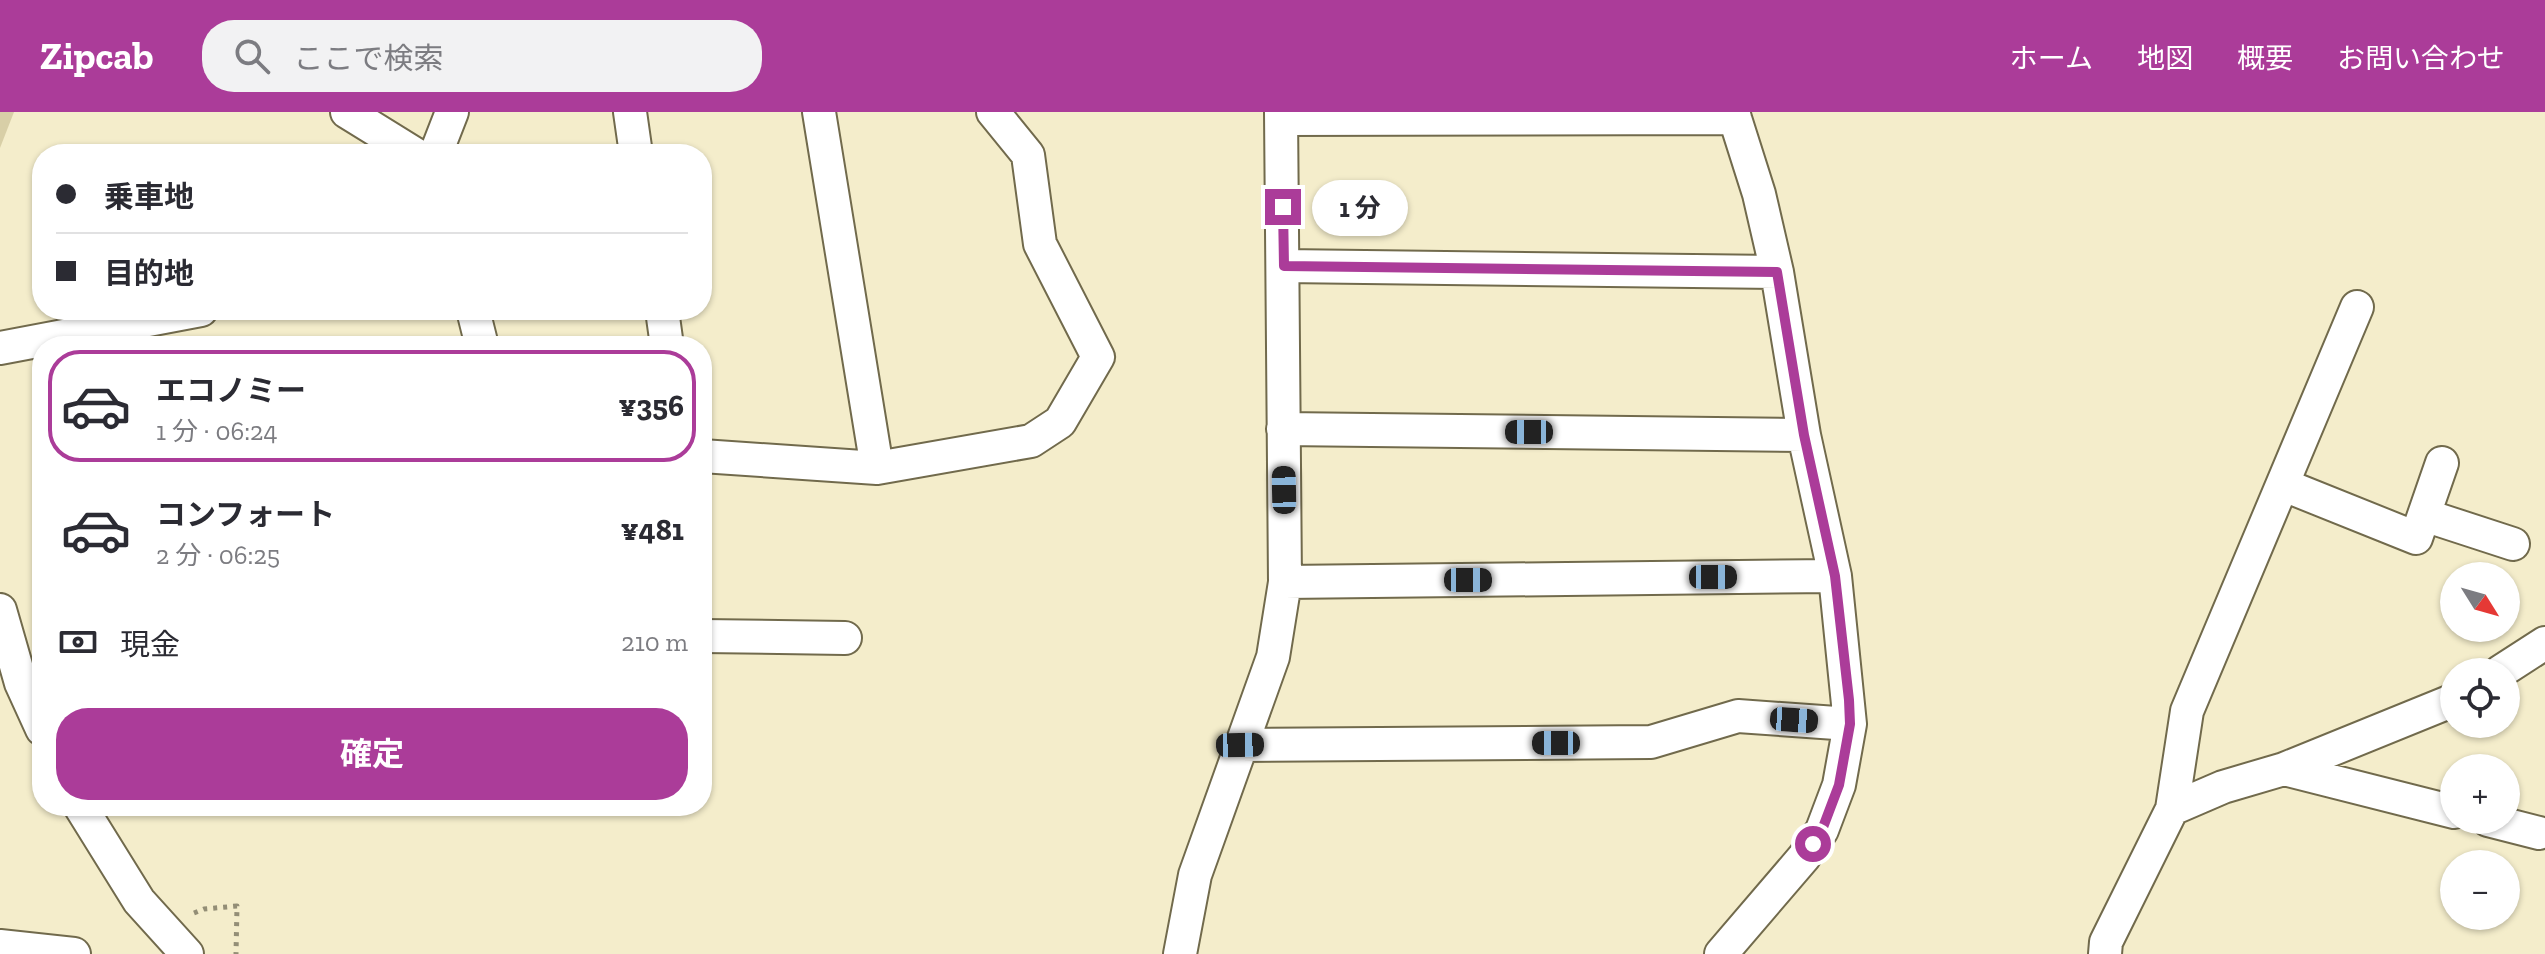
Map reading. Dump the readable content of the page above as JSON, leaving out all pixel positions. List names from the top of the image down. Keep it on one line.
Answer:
{"north":"bottom right","page":{"header":"Zipcab","search":"ここで検索","nav":["ホーム","地図","概要","お問い合わせ"],"banner":["乗車地","目的地"],"bubble":"1 分","list":[{"name":"エコノミー","note":"1 分 · 06:24","value":"¥356"},{"name":"コンフォート","note":"2 分 · 06:25","value":"¥481"}],"map_buttons":["+","−"],"pay":["現金","210 m"],"buttons":"確定"}}
